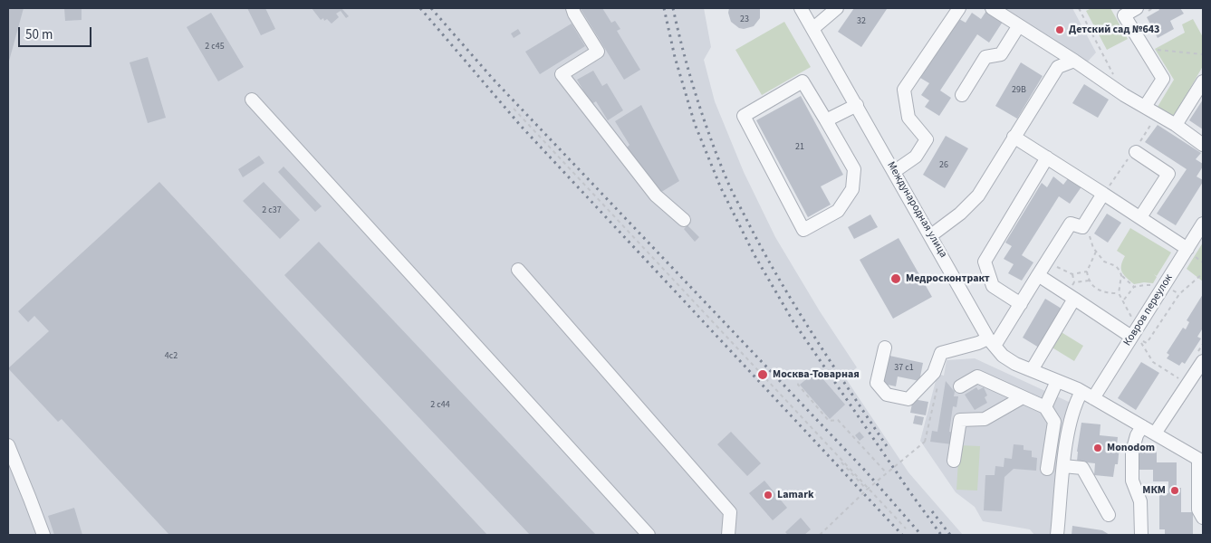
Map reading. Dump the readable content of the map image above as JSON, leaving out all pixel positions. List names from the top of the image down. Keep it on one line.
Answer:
{"streets":{"street":["Международная улица","Ковров переулок"]},"crossings":[["Международная улица","Ковров переулок"]],"places":["Детский сад №643","Медросконтракт","Москва-Товарная","Monodom","МКМ","Lamark"],"house_numbers":["23","32","2 с45","29В","21","26","2 с37","4с2","37 c1","2 с44"],"scale_bar":"50 m"}
